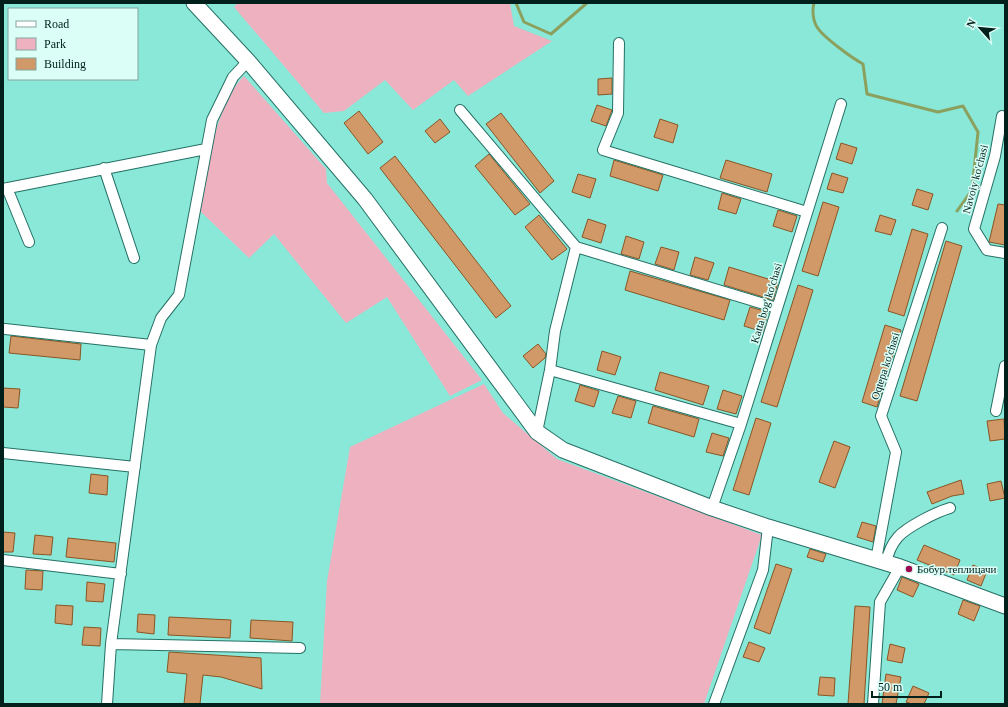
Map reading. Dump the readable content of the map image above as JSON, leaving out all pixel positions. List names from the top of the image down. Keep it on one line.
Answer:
{"streets":{"street":["Navoiy ko'chasi","Katta bog' ko'chasi","Oqtepa ko'chasi"]},"places":["Бобур теплицачи"],"legend":["Road","Park","Building"],"scale_bar":"50 m","north":"top left"}
